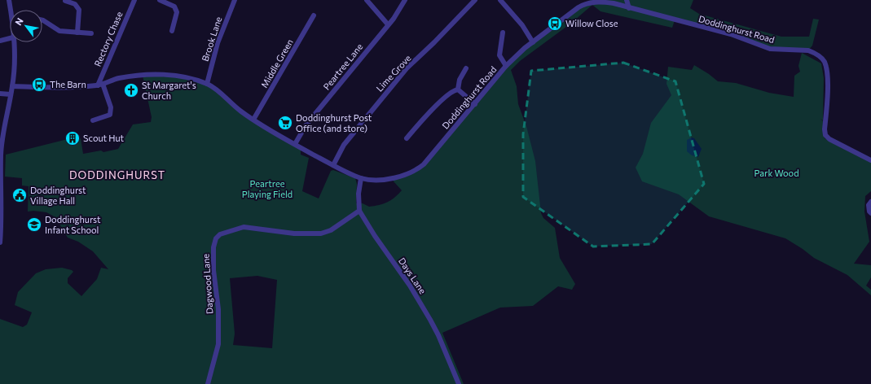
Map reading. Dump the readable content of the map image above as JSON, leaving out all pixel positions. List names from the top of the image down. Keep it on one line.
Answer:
{"streets":{"street":["Doddinghurst Road","Rectory Chase","Brook Lane","Middle Green","Peartree Lane","Lime Grove","Days Lane","Dagwood Lane"]},"crossings":[["Doddinghurst Road","Rectory Chase"],["Doddinghurst Road","Brook Lane"],["Doddinghurst Road","Middle Green"],["Doddinghurst Road","Peartree Lane"],["Doddinghurst Road","Lime Grove"],["Doddinghurst Road","Days Lane"],["Days Lane","Dagwood Lane"]],"districts":["DODDINGHURST"],"parks":["Park Wood","Peartree Playing Field"],"places":{"bus stop":["Willow Close","The Barn"],"church":["St Margaret's Church"],"supermarket":["Doddinghurst Post Office (and store)"],"building":["Scout Hut"],"public building":["Doddinghurst Village Hall"],"school or university":["Doddinghurst Infant School"]},"north":"top left"}
